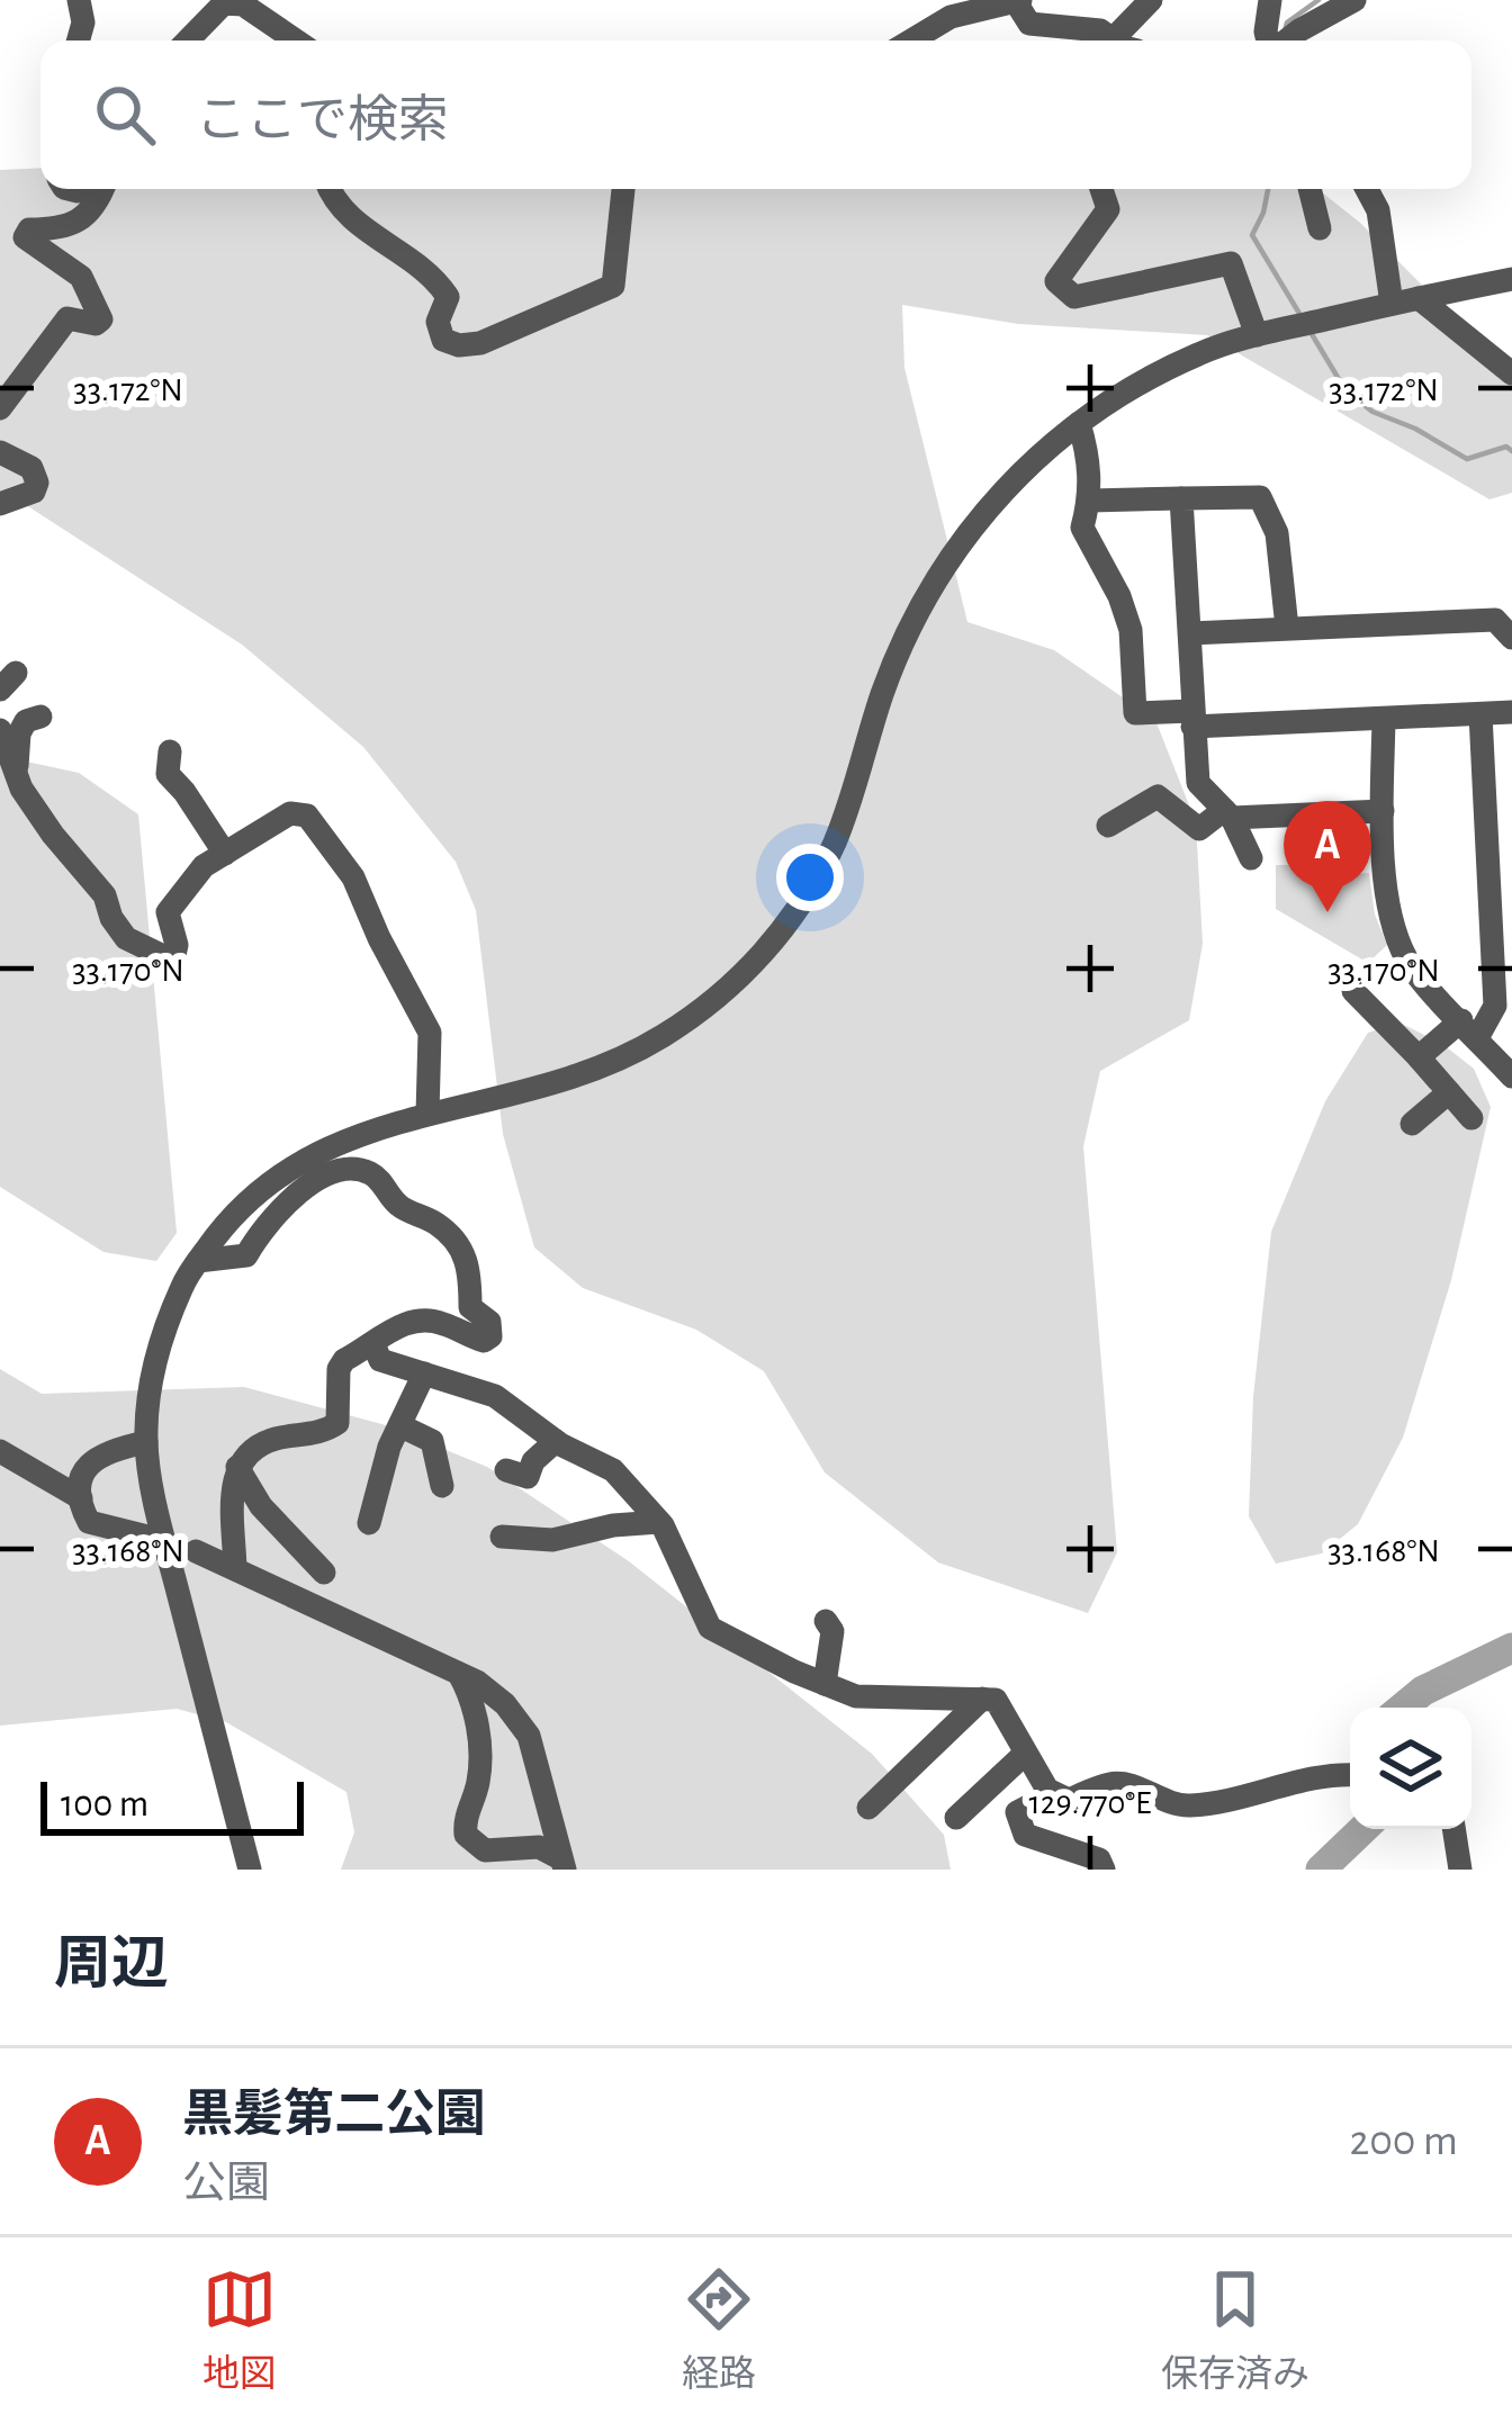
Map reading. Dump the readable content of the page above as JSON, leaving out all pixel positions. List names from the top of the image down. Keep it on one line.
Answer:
{"scale_bar":"100 m","page":{"search":"ここで検索","pins":"A","scale":"100 m","heading":"周辺","list":[{"mark":"A","name":"黒髪第二公園","note":"公園","value":"200 m"}],"nav":["地図","経路","保存済み"]},"coordinates":["33.172°N","33.170°N","33.168°N","129.770°E"]}
